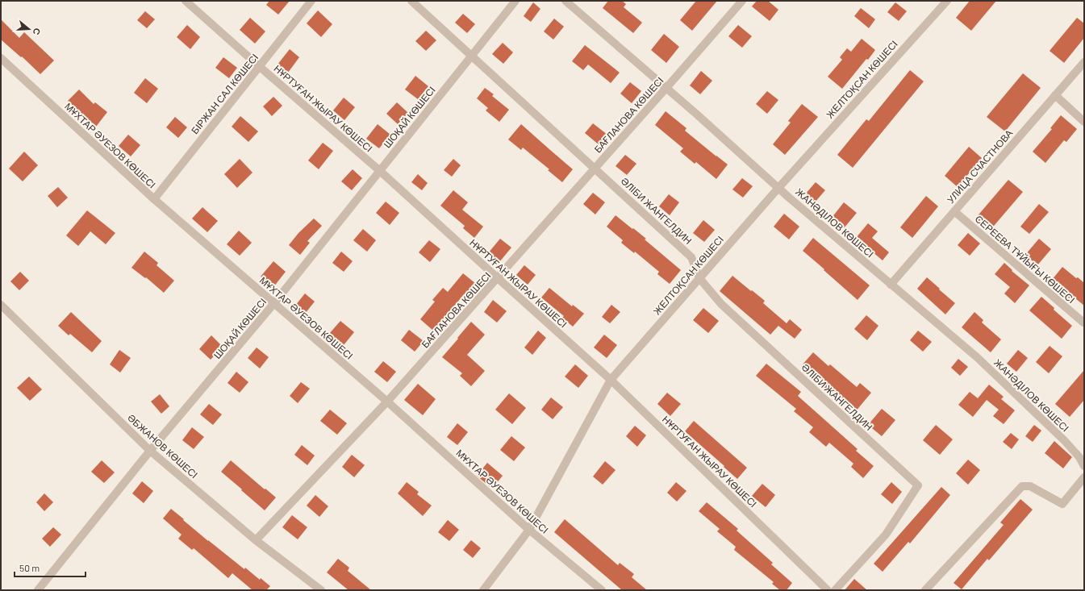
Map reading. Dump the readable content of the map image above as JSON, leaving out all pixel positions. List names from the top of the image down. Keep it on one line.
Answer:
{"streets":{"street":["ЖЕЛТОҚСАН КӨШЕСІ","БІРЖАН САЛ КӨШЕСІ","НҰРТУҒАН ЖЫРАУ КӨШЕСІ","БАҒЛАНОВА КӨШЕСІ","ШОҚАЙ КӨШЕСІ","МҰХТАР ӘУЕЗОВ КӨШЕСІ","УЛИЦА СЧАСТНОВА","ӘЛІБИ ЖАНГЕЛДИН","ЖАНӘДІЛОВ КӨШЕСІ","СЕРЕЕВА ТҰЙЫҒЫ КӨШЕСІ","ӘБЖАНОВ КӨШЕСІ"]},"crossings":[["ЖЕЛТОҚСАН КӨШЕСІ","НҰРТУҒАН ЖЫРАУ КӨШЕСІ"],["ЖЕЛТОҚСАН КӨШЕСІ","МҰХТАР ӘУЕЗОВ КӨШЕСІ"],["ЖЕЛТОҚСАН КӨШЕСІ","ӘЛІБИ ЖАНГЕЛДИН"],["ЖЕЛТОҚСАН КӨШЕСІ","ЖАНӘДІЛОВ КӨШЕСІ"],["БІРЖАН САЛ КӨШЕСІ","НҰРТУҒАН ЖЫРАУ КӨШЕСІ"],["БІРЖАН САЛ КӨШЕСІ","МҰХТАР ӘУЕЗОВ КӨШЕСІ"],["НҰРТУҒАН ЖЫРАУ КӨШЕСІ","БАҒЛАНОВА КӨШЕСІ"],["НҰРТУҒАН ЖЫРАУ КӨШЕСІ","ШОҚАЙ КӨШЕСІ"],["БАҒЛАНОВА КӨШЕСІ","МҰХТАР ӘУЕЗОВ КӨШЕСІ"],["БАҒЛАНОВА КӨШЕСІ","ӘЛІБИ ЖАНГЕЛДИН"],["БАҒЛАНОВА КӨШЕСІ","ЖАНӘДІЛОВ КӨШЕСІ"],["БАҒЛАНОВА КӨШЕСІ","ӘБЖАНОВ КӨШЕСІ"],["ШОҚАЙ КӨШЕСІ","МҰХТАР ӘУЕЗОВ КӨШЕСІ"],["ШОҚАЙ КӨШЕСІ","ӘЛІБИ ЖАНГЕЛДИН"],["ШОҚАЙ КӨШЕСІ","ӘБЖАНОВ КӨШЕСІ"],["УЛИЦА СЧАСТНОВА","ЖАНӘДІЛОВ КӨШЕСІ"],["УЛИЦА СЧАСТНОВА","СЕРЕЕВА ТҰЙЫҒЫ КӨШЕСІ"]],"scale_bar":"50 m","north":"right"}
